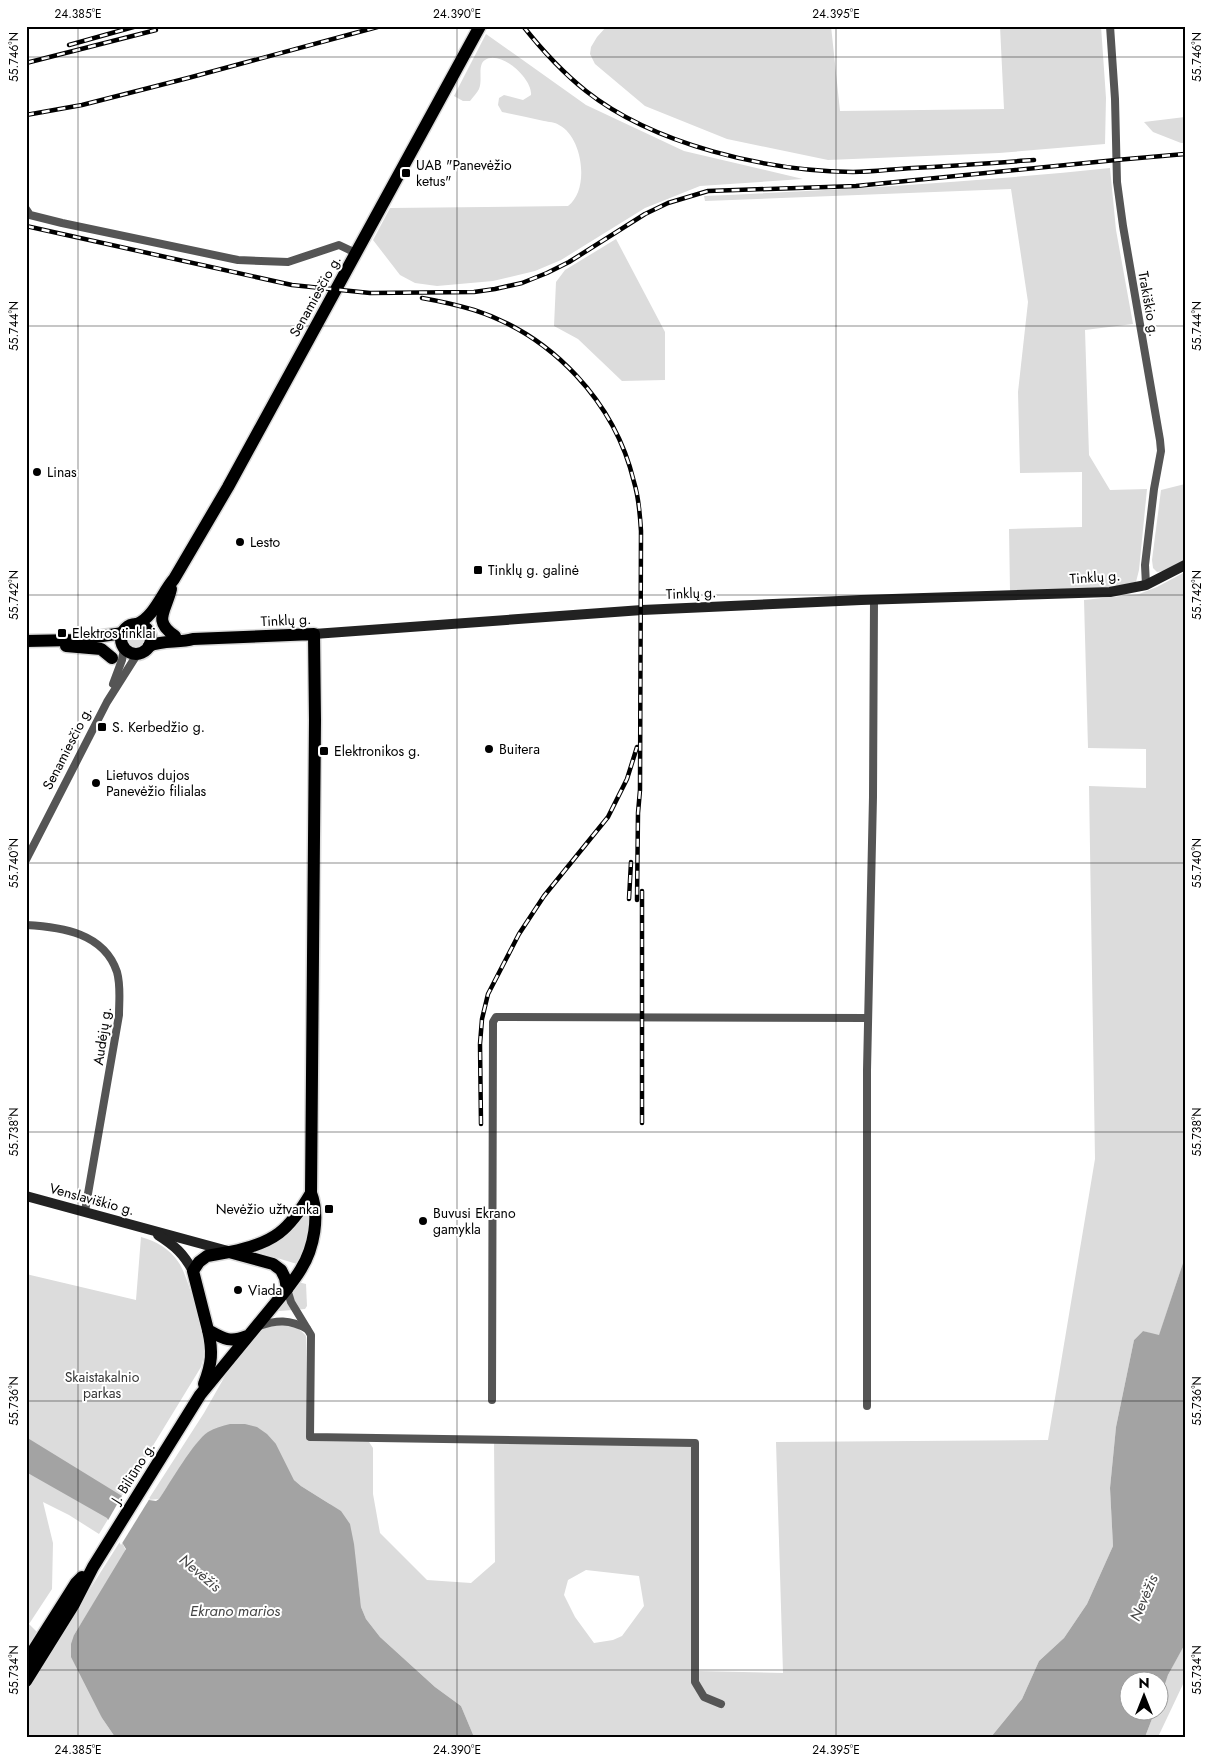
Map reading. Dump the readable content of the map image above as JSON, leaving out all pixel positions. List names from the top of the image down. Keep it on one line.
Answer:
{"streets":{"main road":["Senamiesčio g.","Tinklų g.","Venslaviškio g.","J. Biliūno g."],"street":["Trakiškio g.","Audėjų g."]},"crossings":[["Senamiesčio g.","Tinklų g."],["Trakiškio g.","Tinklų g."],["Audėjų g.","Venslaviškio g."],["Venslaviškio g.","J. Biliūno g."]],"water":["Nevėžis","Ekrano marios"],"parks":["Skaistakalnio parkas"],"places":{"transit":["UAB \"Panevėžio ketus\"","Tinklų g. galinė","Elektros tinklai","S. Kerbedžio g.","Elektronikos g.","Nevėžio užtvanka"],"other":["Linas","Lesto","Buitera","Lietuvos dujos Panevėžio filialas","Buvusi Ekrano gamykla","Viada"]},"north":"top","coordinates":["24.385°E","24.390°E","24.395°E","55.746°N","55.744°N","55.742°N","55.740°N","55.738°N","55.736°N","55.734°N"]}
